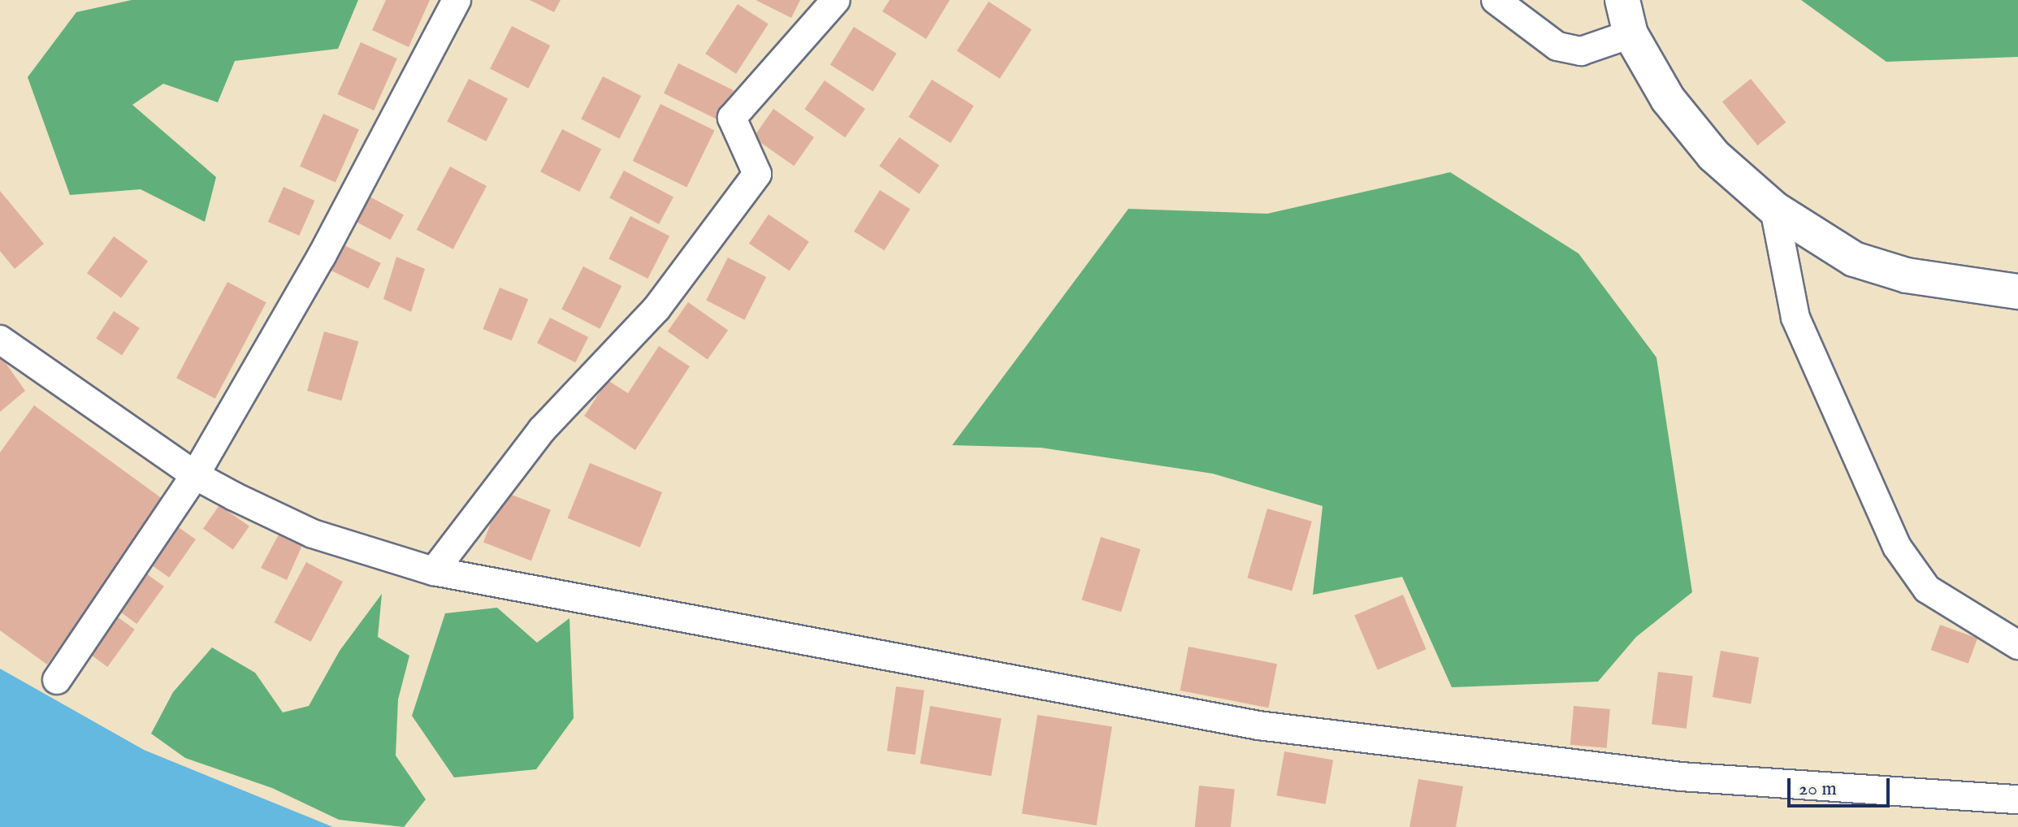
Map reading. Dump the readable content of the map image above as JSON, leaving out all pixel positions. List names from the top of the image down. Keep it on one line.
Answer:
{"scale_bar":"20 m"}
